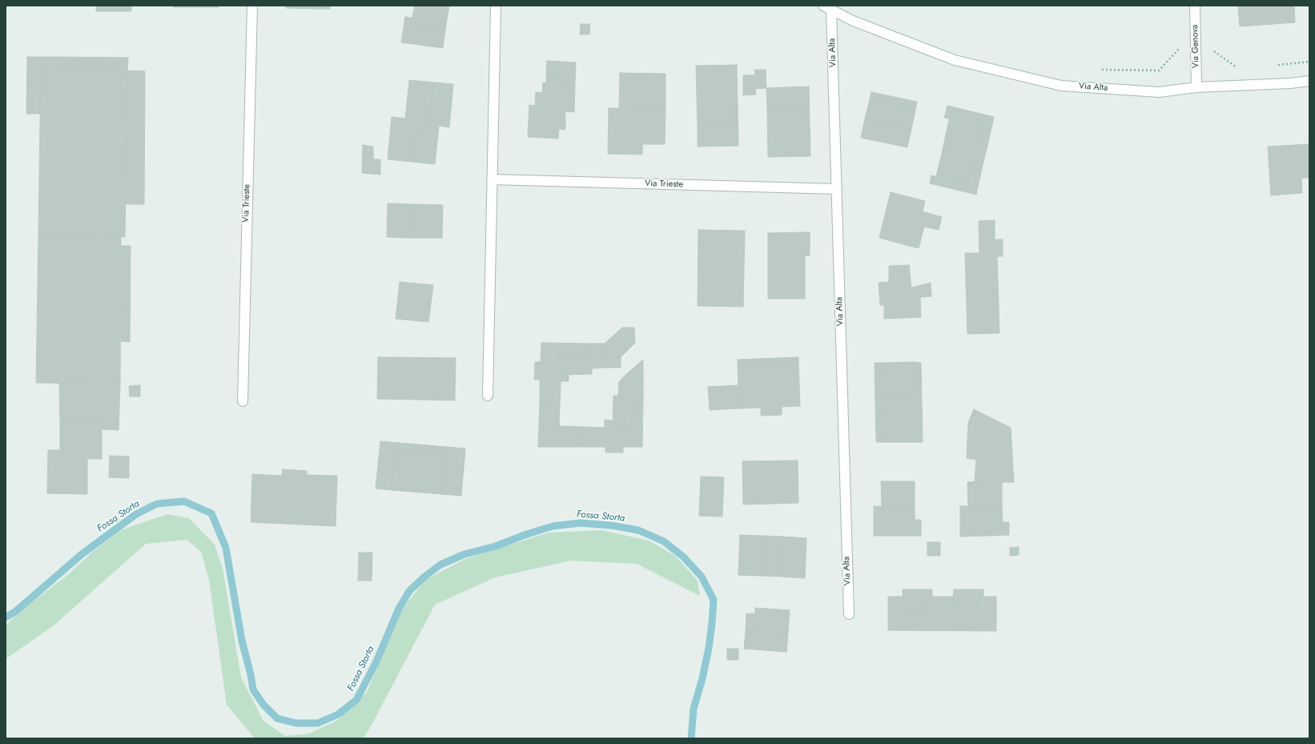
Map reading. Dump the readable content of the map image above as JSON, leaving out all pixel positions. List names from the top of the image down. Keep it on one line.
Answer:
{"streets":{"street":["Via Genova","Via Alta","Via Trieste"]},"crossings":[["Via Genova","Via Alta"],["Via Alta","Via Trieste"]],"water":["Fossa Storta"]}
